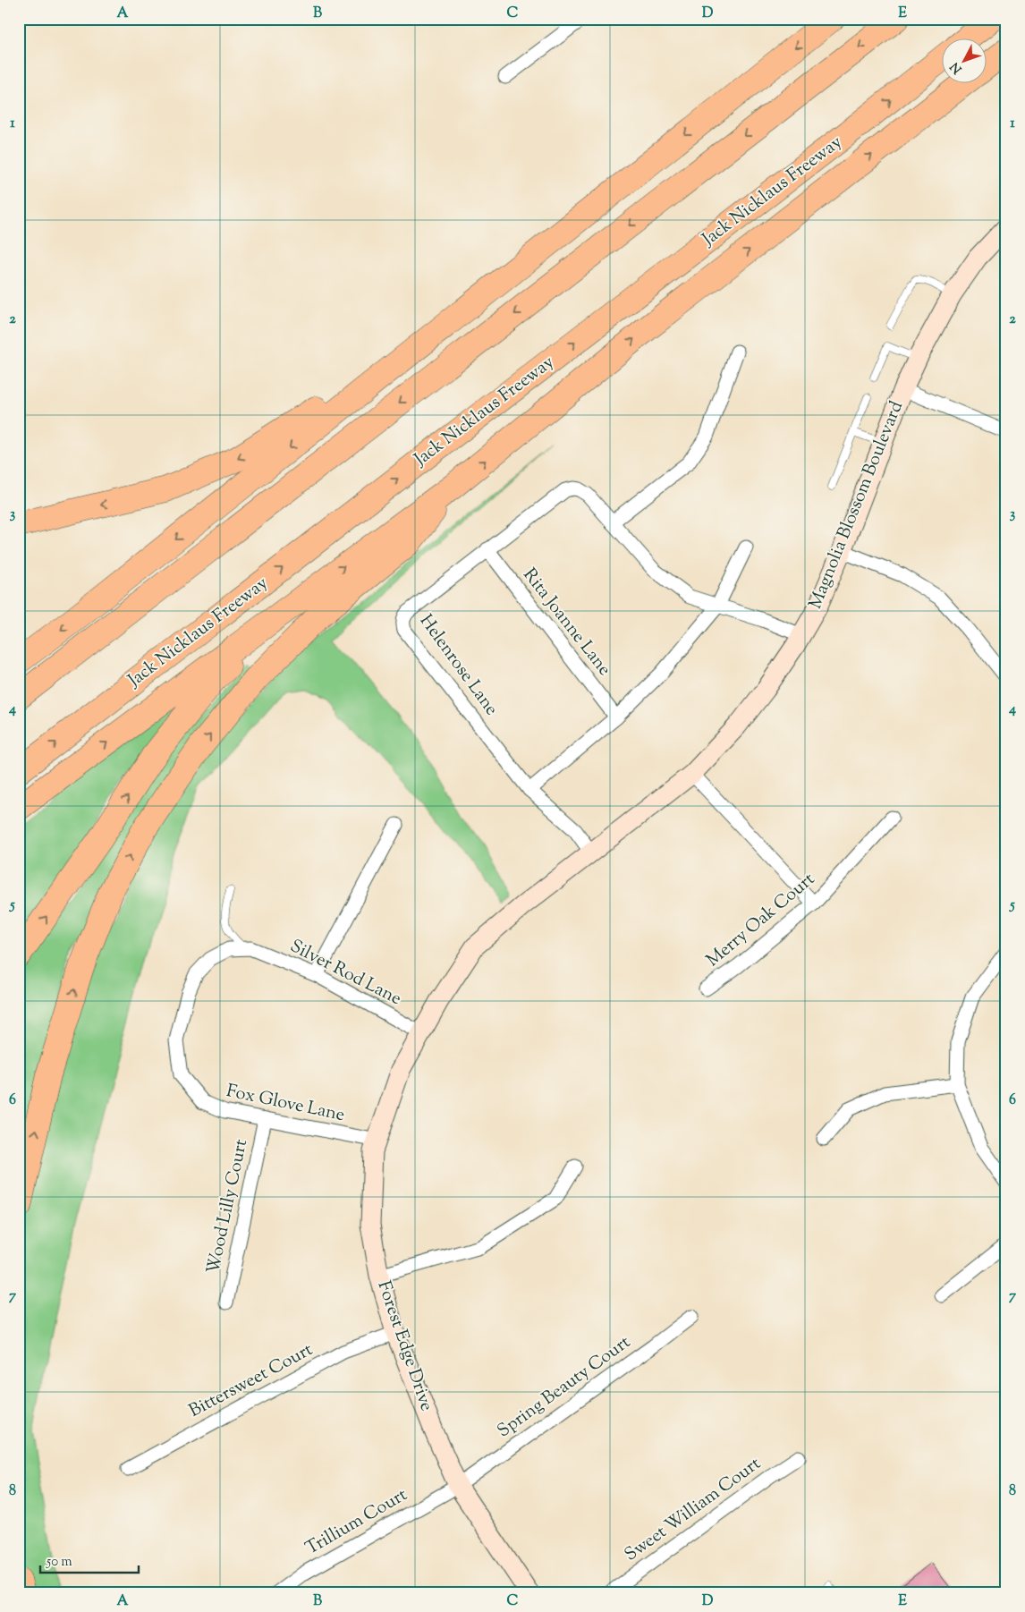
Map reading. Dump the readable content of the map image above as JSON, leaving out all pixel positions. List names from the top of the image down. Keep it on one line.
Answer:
{"streets":{"highway":["Jack Nicklaus Freeway"],"street":["Magnolia Blossom Boulevard","Rita Joanne Lane","Helenrose Lane","Merry Oak Court","Silver Rod Lane","Fox Glove Lane","Wood Lilly Court","Forest Edge Drive","Bittersweet Court","Spring Beauty Court","Sweet William Court","Trillium Court"]},"crossings":[["Magnolia Blossom Boulevard","Helenrose Lane"],["Magnolia Blossom Boulevard","Forest Edge Drive"],["Rita Joanne Lane","Helenrose Lane"],["Silver Rod Lane","Fox Glove Lane"],["Silver Rod Lane","Forest Edge Drive"],["Fox Glove Lane","Wood Lilly Court"],["Fox Glove Lane","Forest Edge Drive"],["Forest Edge Drive","Bittersweet Court"],["Forest Edge Drive","Spring Beauty Court"],["Forest Edge Drive","Trillium Court"],["Spring Beauty Court","Trillium Court"]],"scale_bar":"50 m","north":"bottom left","grid":{"columns":["A","B","C","D","E"],"rows":["1","2","3","4","5","6","7","8"]}}
